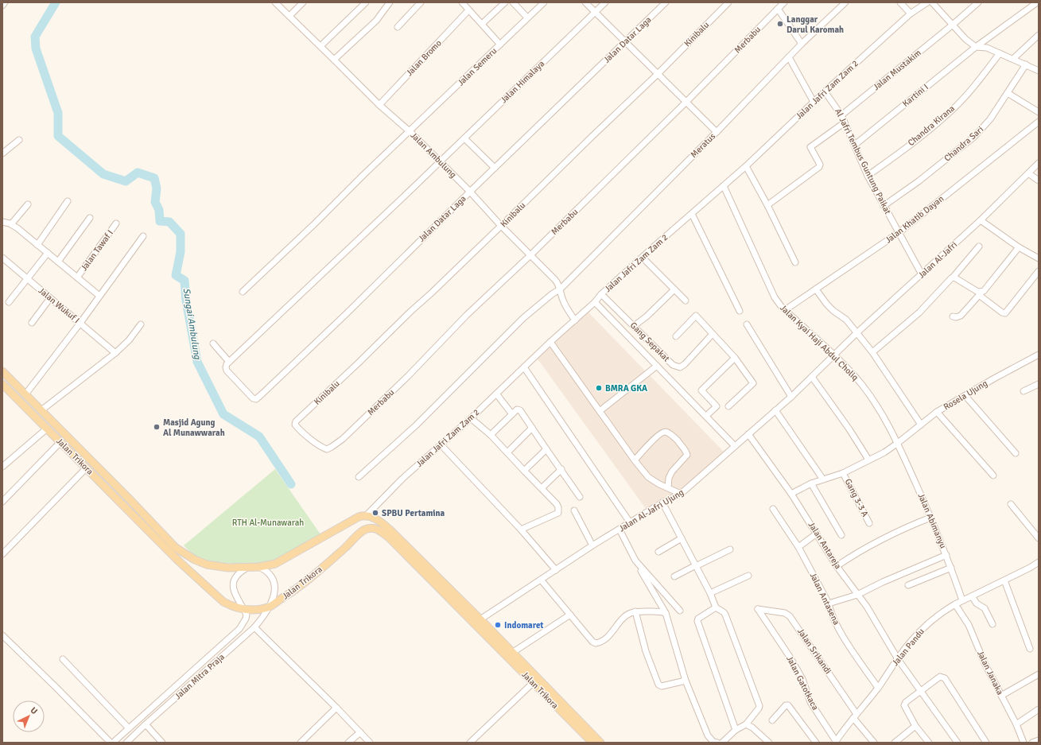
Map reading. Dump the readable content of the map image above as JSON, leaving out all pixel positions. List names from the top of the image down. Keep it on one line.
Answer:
{"streets":{"main road":["Jalan Trikora"],"street":["Kinibalu","Jalan Datar Laga","Merbabu","Jalan Bromo","Jalan Semeru","Jalan Mustakim","Jalan Himalaya","Jalan Jafri Zam Zam 2","Kartini I","Chandra Kirana","Chandra Sari","Meratus","Jalan Ambulung","Al Jafri Tembus Guntung Paikat","Jalan Khatib Dayan","Jalan Tawaf I","Jalan Al-Jafri","Jalan Wukuf I","Gang Sepakat","Jalan Kyai Haji Abdul Choliq","Rosela Ujung","Gang 3-3 A","Jalan Al-Jafri Ujung","Jalan Abimanyu","Jalan Antareja","Jalan Antasena","Jalan Pandu","Jalan Srikandi","Jalan Janaka","Jalan Mitra Praja","Jalan Gatotkaca"]},"crossings":[["Kinibalu","Merbabu"],["Kinibalu","Jalan Ambulung"],["Jalan Datar Laga","Jalan Himalaya"],["Jalan Datar Laga","Jalan Ambulung"],["Merbabu","Jalan Ambulung"],["Jalan Bromo","Jalan Ambulung"],["Jalan Semeru","Jalan Ambulung"],["Jalan Mustakim","Al Jafri Tembus Guntung Paikat"],["Jalan Himalaya","Jalan Ambulung"],["Jalan Jafri Zam Zam 2","Jalan Ambulung"],["Jalan Jafri Zam Zam 2","Al Jafri Tembus Guntung Paikat"],["Jalan Jafri Zam Zam 2","Gang Sepakat"],["Jalan Jafri Zam Zam 2","Jalan Kyai Haji Abdul Choliq"],["Jalan Jafri Zam Zam 2","Jalan Trikora"],["Kartini I","Al Jafri Tembus Guntung Paikat"],["Chandra Kirana","Al Jafri Tembus Guntung Paikat"],["Chandra Sari","Al Jafri Tembus Guntung Paikat"],["Meratus","Jalan Ambulung"],["Al Jafri Tembus Guntung Paikat","Jalan Khatib Dayan"],["Al Jafri Tembus Guntung Paikat","Jalan Al-Jafri"],["Jalan Khatib Dayan","Jalan Kyai Haji Abdul Choliq"],["Jalan Al-Jafri","Jalan Kyai Haji Abdul Choliq"],["Jalan Al-Jafri","Jalan Al-Jafri Ujung"],["Jalan Kyai Haji Abdul Choliq","Rosela Ujung"],["Jalan Kyai Haji Abdul Choliq","Jalan Al-Jafri Ujung"],["Jalan Kyai Haji Abdul Choliq","Jalan Abimanyu"],["Rosela Ujung","Gang 3-3 A"],["Rosela Ujung","Jalan Abimanyu"],["Rosela Ujung","Jalan Antareja"],["Jalan Trikora","Jalan Al-Jafri Ujung"],["Jalan Trikora","Jalan Mitra Praja"],["Jalan Al-Jafri Ujung","Jalan Antareja"],["Jalan Abimanyu","Jalan Pandu"],["Jalan Antareja","Jalan Pandu"],["Jalan Antasena","Jalan Pandu"],["Jalan Pandu","Jalan Srikandi"],["Jalan Pandu","Jalan Janaka"],["Jalan Pandu","Jalan Gatotkaca"],["Jalan Srikandi","Jalan Gatotkaca"]],"water":["Sungai Ambulung"],"parks":["RTH Al-Munawarah"],"places":["Langgar Darul Karomah","BMRA GKA","Masjid Agung Al Munawwarah","SPBU Pertamina","Indomaret"],"north":"top right"}
